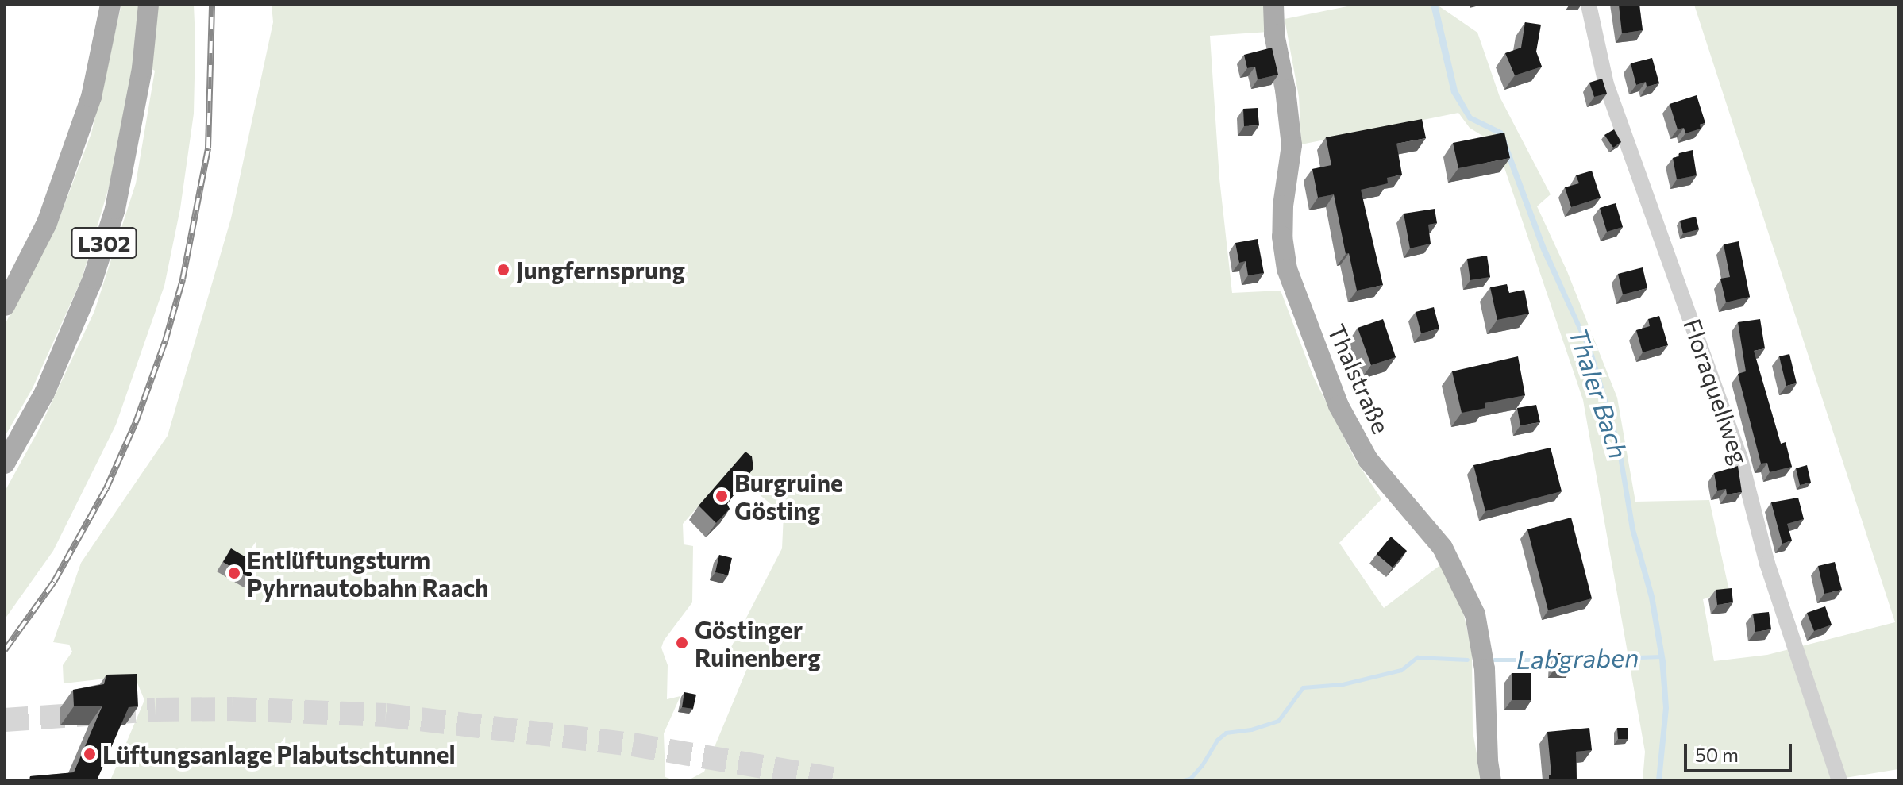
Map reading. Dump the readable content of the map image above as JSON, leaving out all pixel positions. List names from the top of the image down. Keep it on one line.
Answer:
{"streets":{"main road":["L302","Thalstraße"],"street":["Floraquellweg"]},"water":["Thaler Bach","Labgraben"],"places":["Jungfernsprung","Burgruine Gösting","Entlüftungsturm Pyhrnautobahn Raach","Göstinger Ruinenberg","Lüftungsanlage Plabutschtunnel"],"scale_bar":"50 m"}
